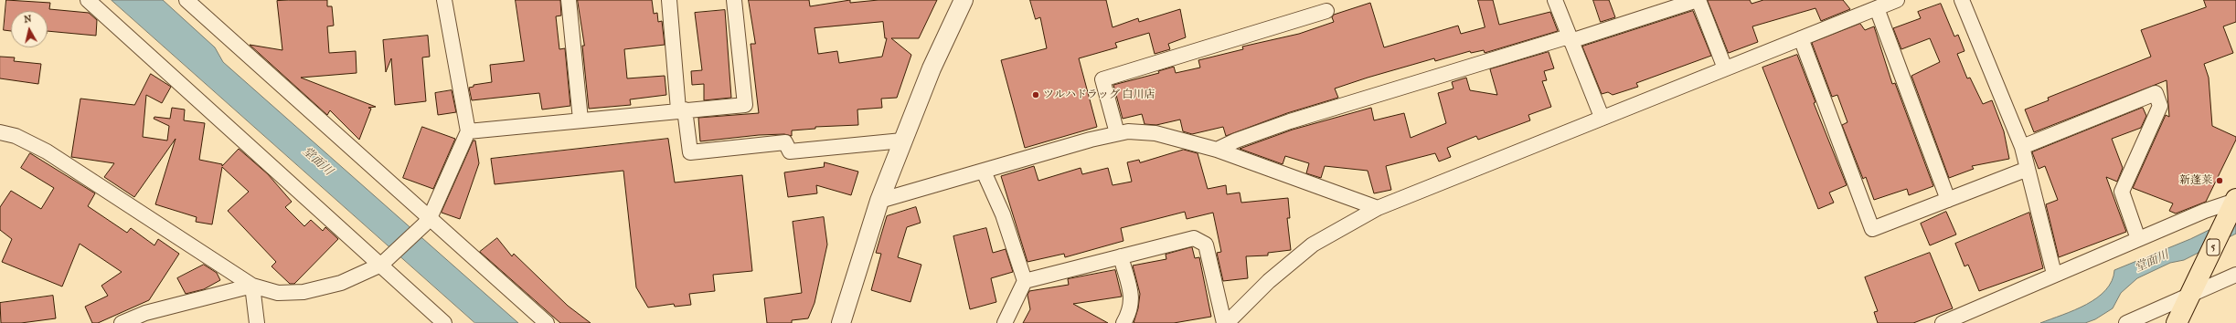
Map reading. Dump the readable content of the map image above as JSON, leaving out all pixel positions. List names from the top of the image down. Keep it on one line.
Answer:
{"streets":{"main road":["5"]},"water":["堂面川"],"places":["ツルハドラッグ 白川店","新蓬莱"],"north":"top"}
